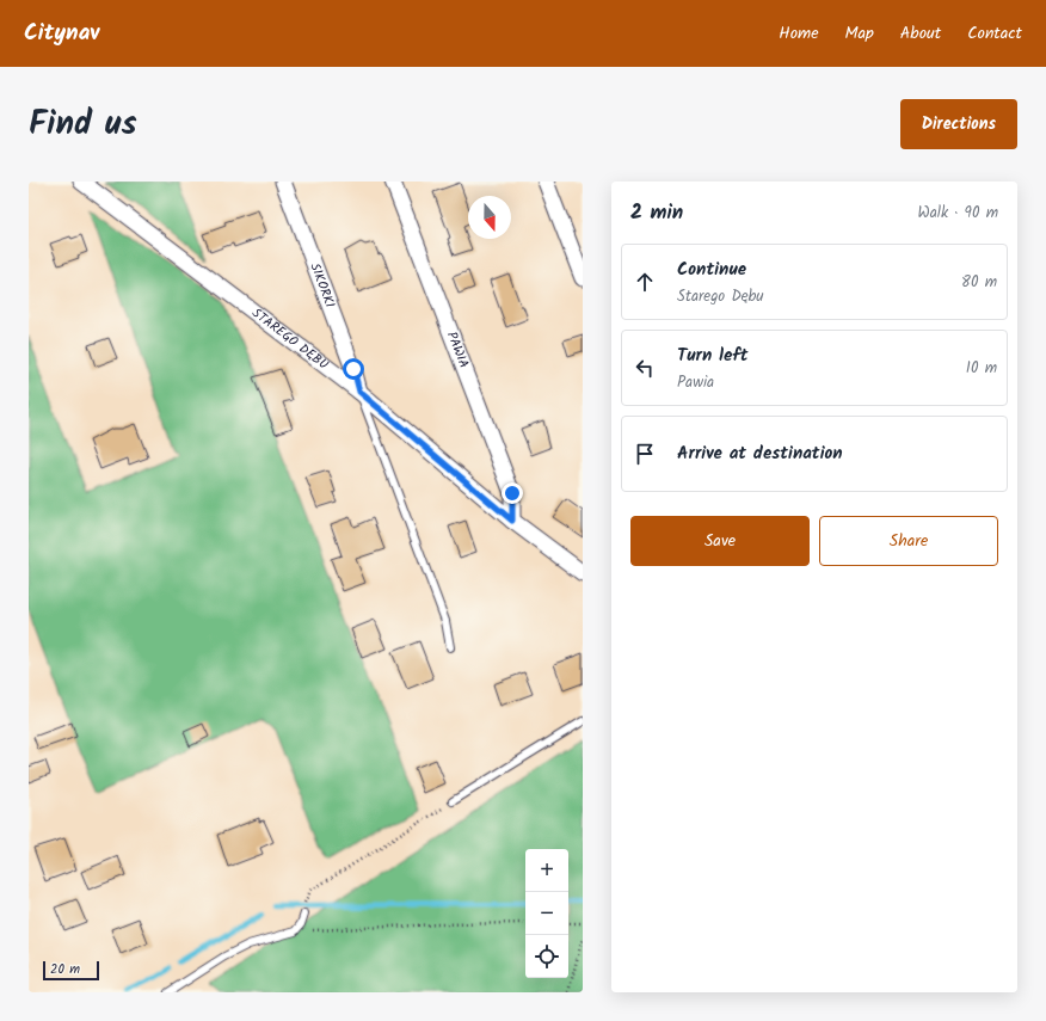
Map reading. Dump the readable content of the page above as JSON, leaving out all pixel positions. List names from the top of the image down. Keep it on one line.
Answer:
{"streets":{"street":["SIKORKI","STAREGO DĘBU","PAWIA"]},"crossings":[["SIKORKI","STAREGO DĘBU"],["STAREGO DĘBU","PAWIA"]],"scale_bar":"20 m","north":"bottom","page":{"header":"Citynav","nav":["Home","Map","About","Contact"],"title":"Find us","buttons":["Directions",["Save","Share"]],"heading":["2 min","Walk · 90 m"],"list":[["Continue","Starego Dębu","80 m"],["Turn left","Pawia","10 m"],"Arrive at destination"],"map_buttons":["+","−"],"scale":"20 m"}}
